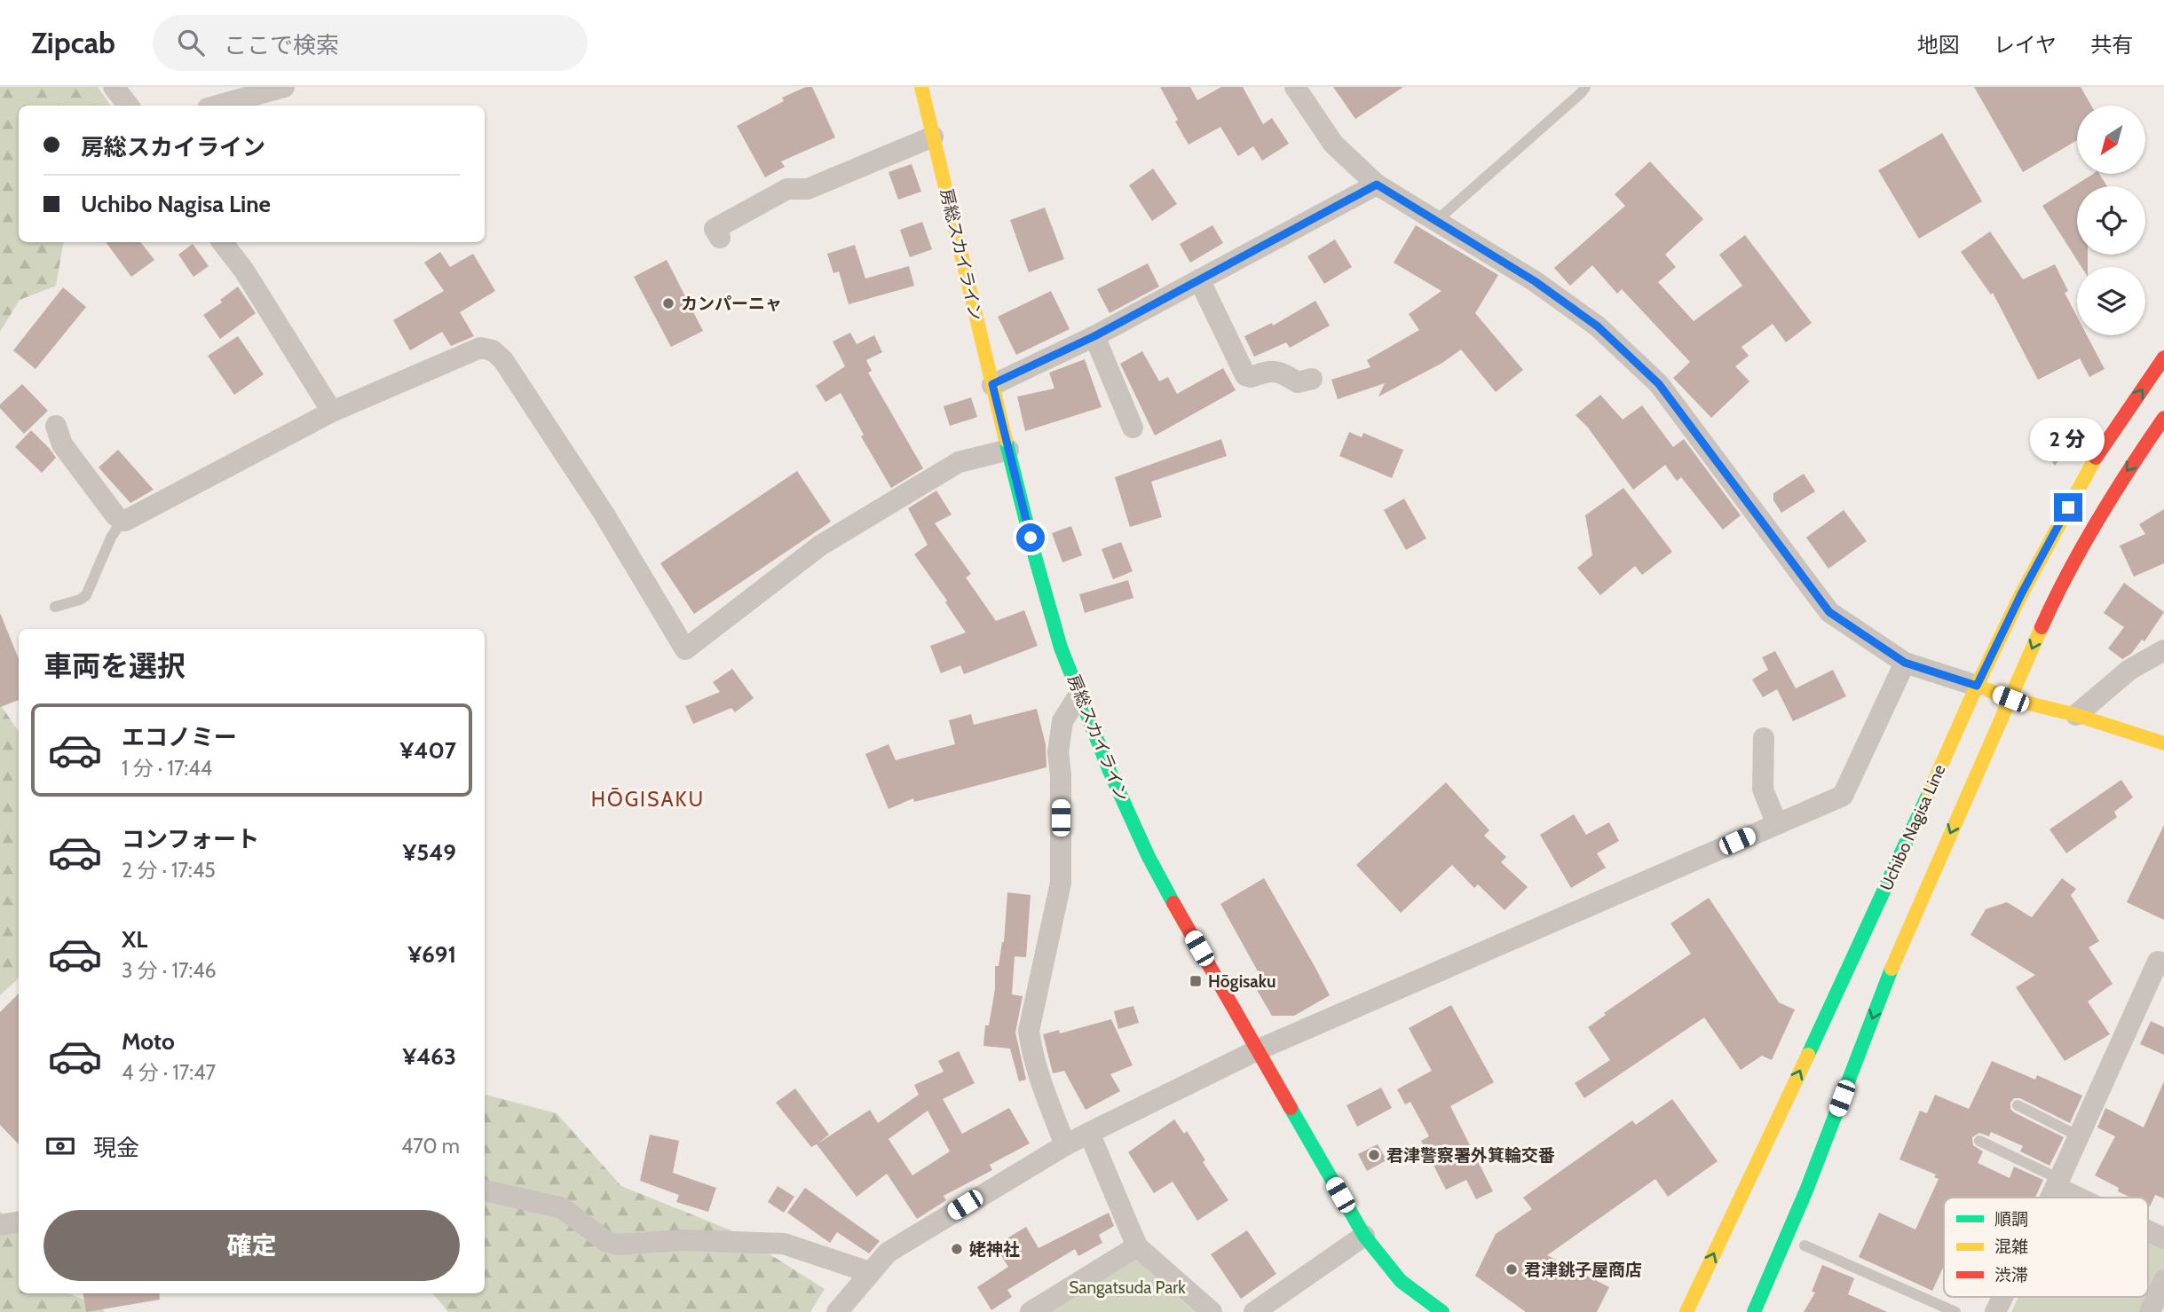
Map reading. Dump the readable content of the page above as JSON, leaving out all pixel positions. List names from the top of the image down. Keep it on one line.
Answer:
{"streets":{"main road":["房総スカイライン","Uchibo Nagisa Line"]},"districts":["HŌGISAKU"],"parks":["Sangatsuda Park"],"places":{"other":["カンパーニャ","君津警察署外箕輪交番","姥神社","君津銚子屋商店"],"transit":["Hōgisaku"]},"legend":["順調","混雑","渋滞"],"north":"bottom left","page":{"header":"Zipcab","search":"ここで検索","nav":["地図","レイヤ","共有"],"banner":["房総スカイライン","Uchibo Nagisa Line"],"bubble":"2 分","heading":"車両を選択","list":[{"name":"エコノミー","note":"1 分 · 17:44","value":"¥407"},{"name":"コンフォート","note":"2 分 · 17:45","value":"¥549"},{"name":"XL","note":"3 分 · 17:46","value":"¥691"},{"name":"Moto","note":"4 分 · 17:47","value":"¥463"}],"pay":["現金","470 m"],"buttons":"確定"}}
